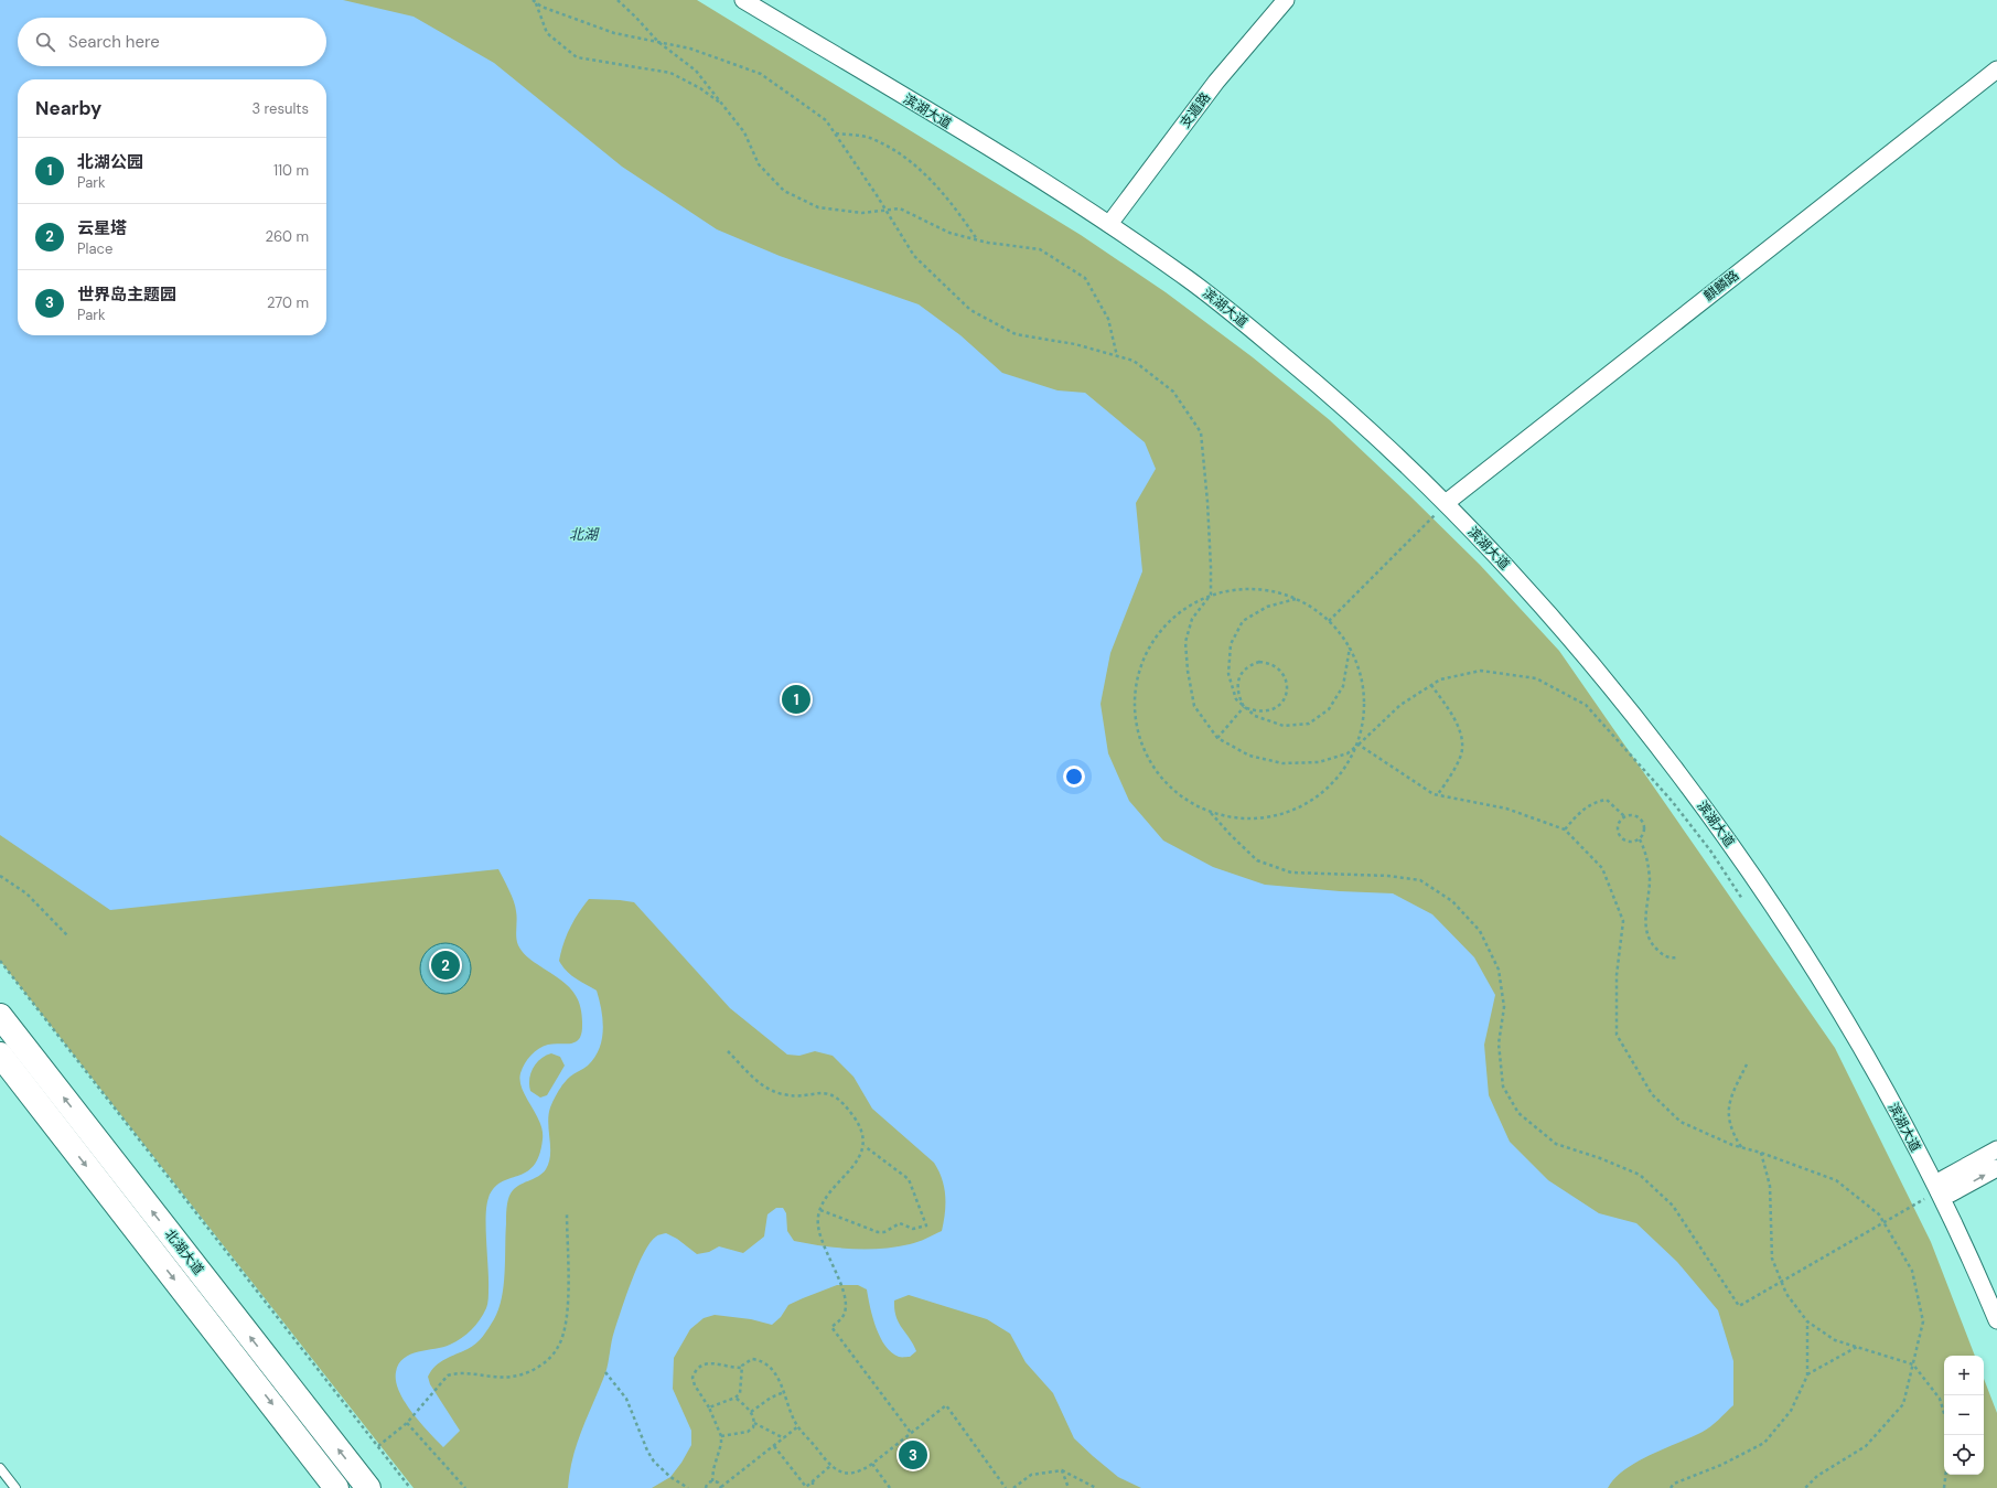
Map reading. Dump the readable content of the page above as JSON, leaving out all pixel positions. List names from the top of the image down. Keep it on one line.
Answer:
{"streets":{"main road":["北湖大道"],"street":["支遁路","滨湖大道","麒麟路"]},"crossings":[["支遁路","滨湖大道"],["滨湖大道","麒麟路"]],"water":["北湖"],"page":{"search":"Search here","heading":["Nearby","3 results"],"list":[{"mark":"1","name":"北湖公园","note":"Park","value":"110 m"},{"mark":"2","name":"云星塔","note":"Place","value":"260 m"},{"mark":"3","name":"世界岛主题园","note":"Park","value":"270 m"}],"pins":["1","2","3"],"map_buttons":["+","−"]}}
